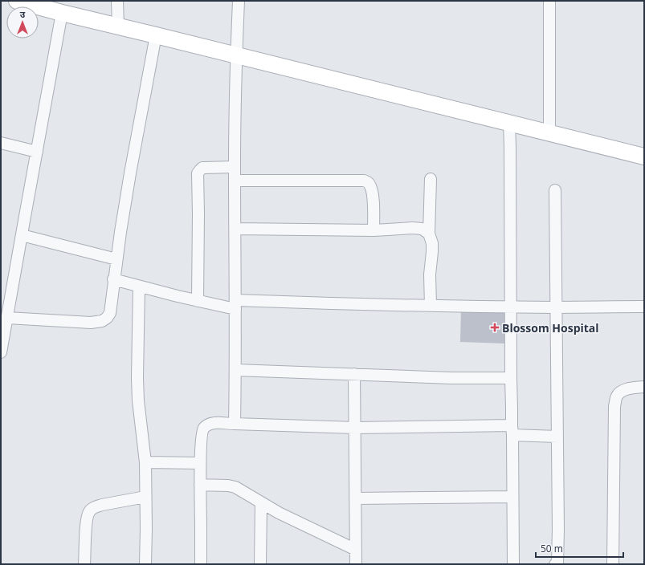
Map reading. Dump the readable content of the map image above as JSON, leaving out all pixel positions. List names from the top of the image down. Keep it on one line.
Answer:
{"places":{"health":["Blossom Hospital"]},"scale_bar":"50 m","north":"top"}
